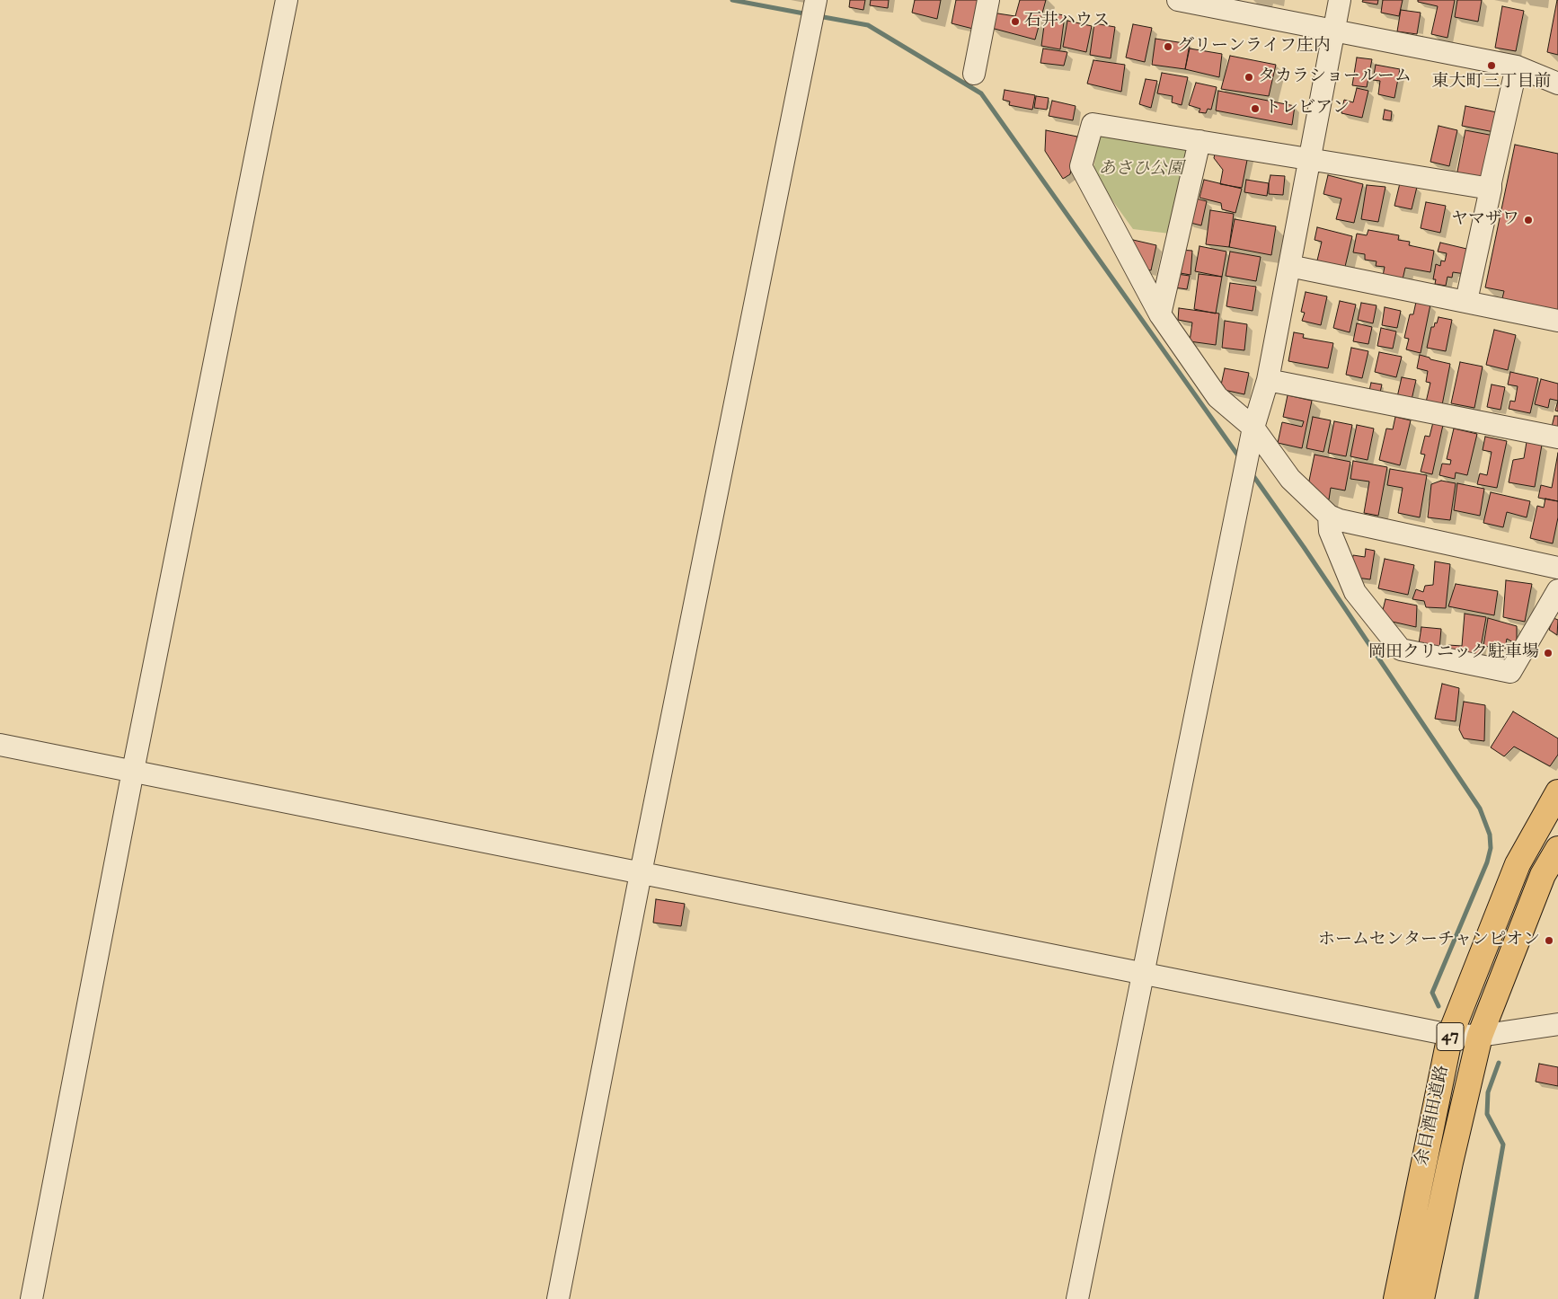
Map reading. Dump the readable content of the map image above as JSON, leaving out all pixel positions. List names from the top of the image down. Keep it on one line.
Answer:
{"streets":{"highway":["47","余目酒田道路"]},"parks":["あさひ公園"],"places":["石井ハウス","グリーンライフ庄内","東大町三丁目前","タカラショールーム","トレビアン","ヤマザワ","岡田クリニック駐車場","ホームセンターチャンピオン"]}
